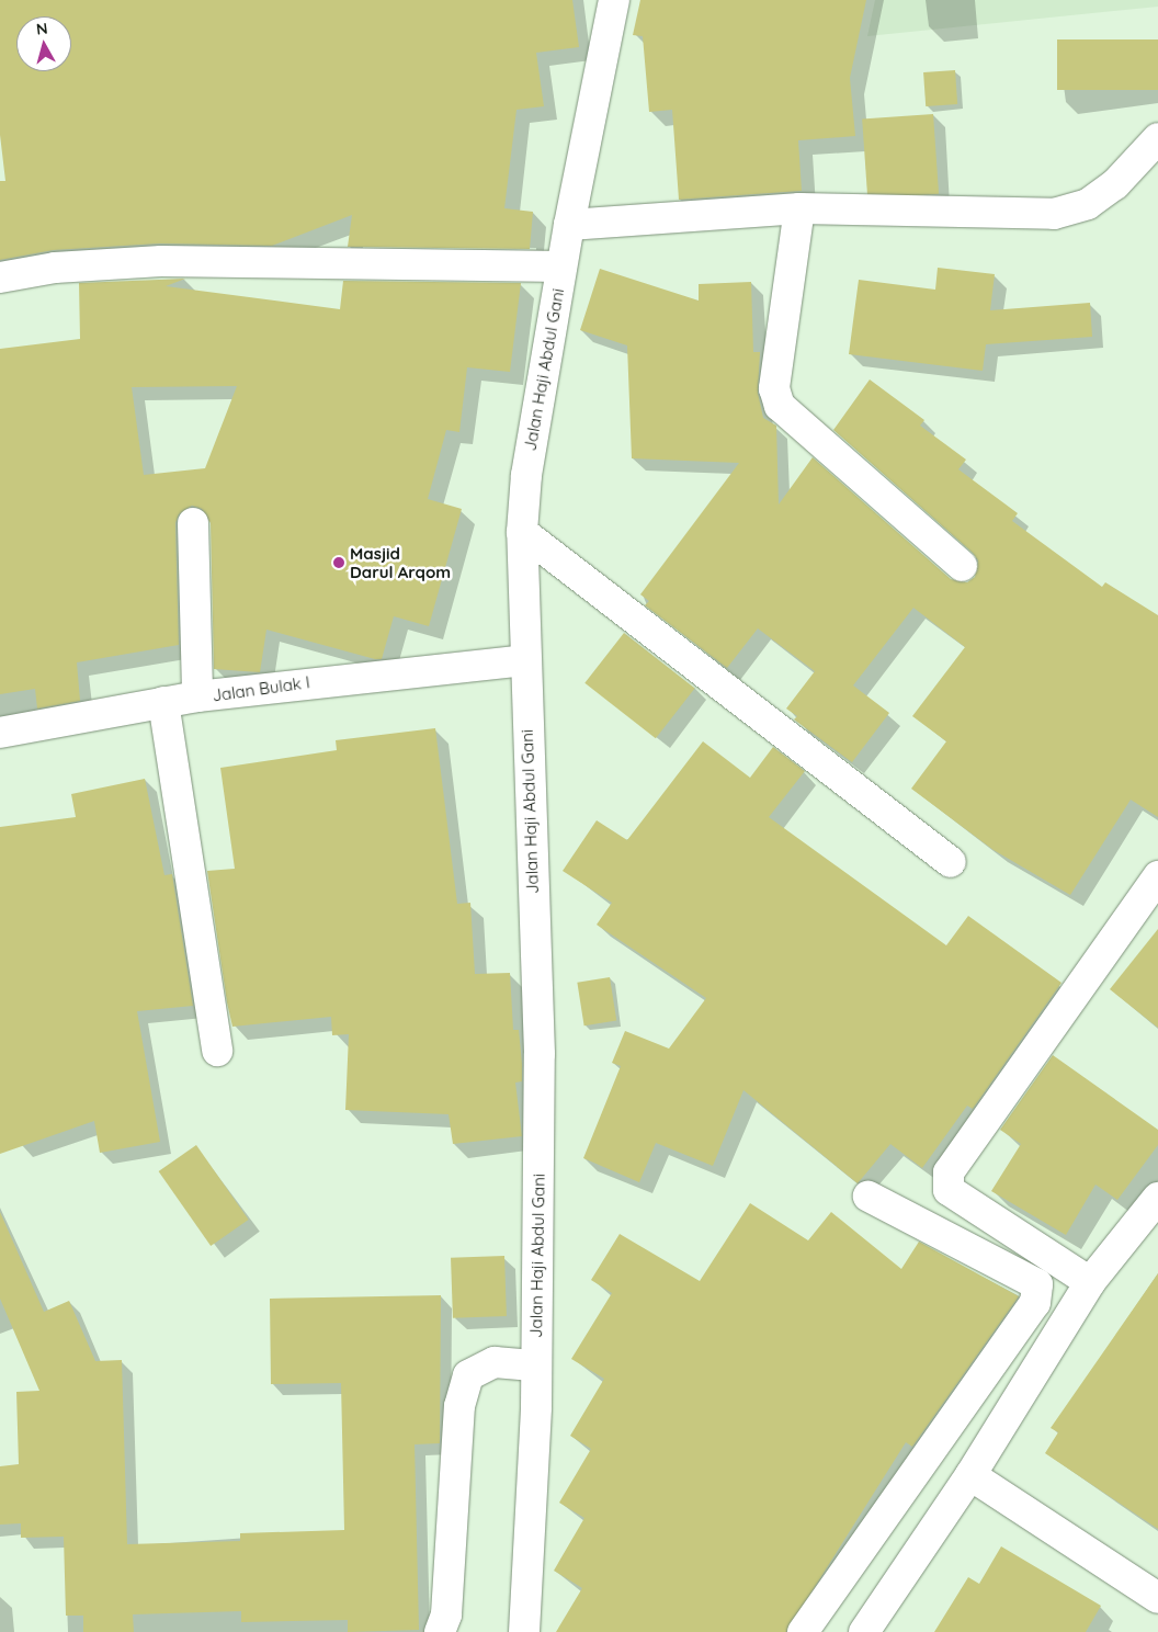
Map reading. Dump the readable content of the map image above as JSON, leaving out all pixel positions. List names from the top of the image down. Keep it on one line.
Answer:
{"streets":{"street":["Jalan Haji Abdul Gani","Jalan Bulak I"]},"crossings":[["Jalan Haji Abdul Gani","Jalan Bulak I"]],"places":["Masjid Darul Arqom"],"north":"top"}
